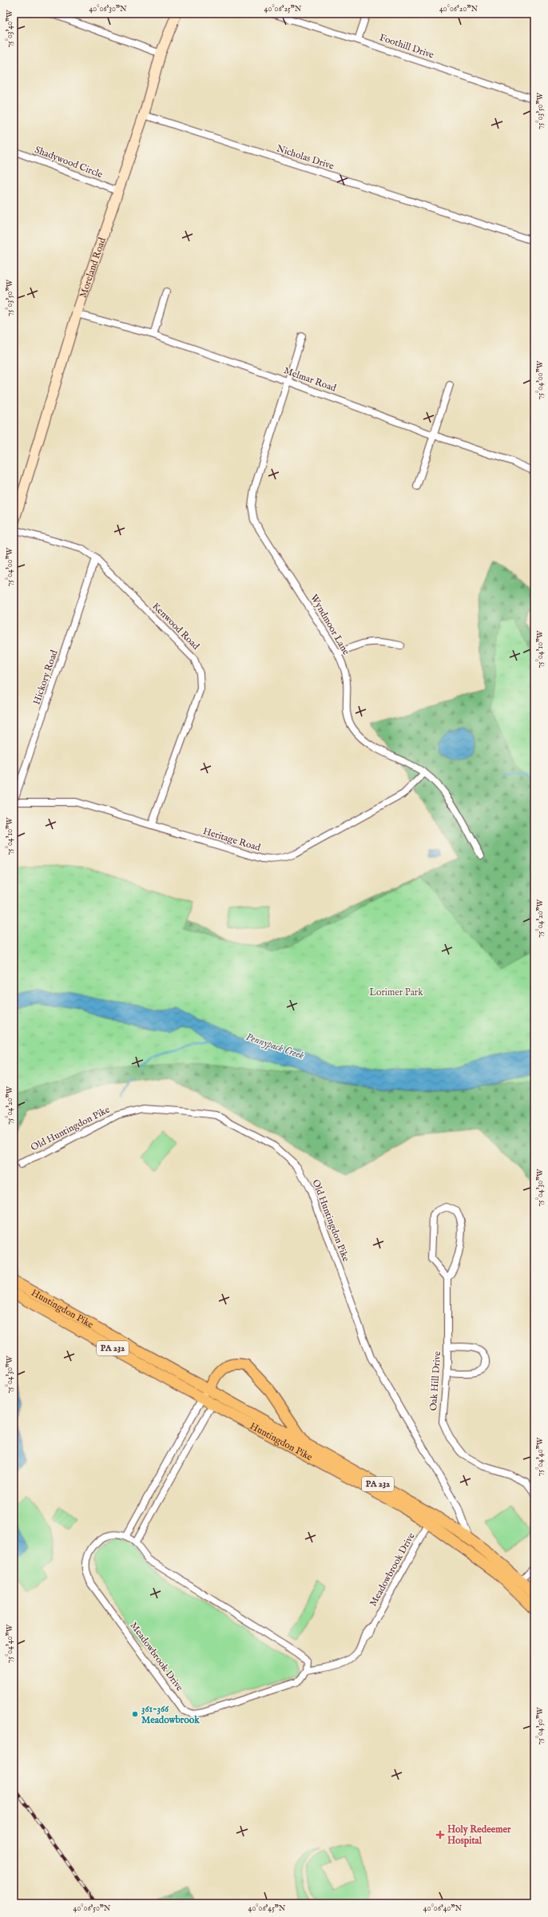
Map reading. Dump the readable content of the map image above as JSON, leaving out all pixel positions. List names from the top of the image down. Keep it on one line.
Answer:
{"streets":{"main road":["Huntingdon Pike","PA 232"],"street":["Foothill Drive","Nicholas Drive","Shadywood Circle","Moreland Road","Melmar Road","Wyndmoor Lane","Kenwood Road","Hickory Road","Heritage Road","Old Huntingdon Pike","Oak Hill Drive","Meadowbrook Drive"]},"crossings":[["Nicholas Drive","Moreland Road"],["Shadywood Circle","Moreland Road"],["Moreland Road","Melmar Road"],["Melmar Road","Wyndmoor Lane"],["Wyndmoor Lane","Heritage Road"],["Kenwood Road","Hickory Road"],["Kenwood Road","Heritage Road"],["Hickory Road","Heritage Road"],["Old Huntingdon Pike","Huntingdon Pike"],["Huntingdon Pike","Meadowbrook Drive"]],"water":["Pennypack Creek"],"parks":["Lorimer Park"],"places":{"other":["361-366 Meadowbrook"],"health":["Holy Redeemer Hospital"]},"coordinates":["40°06'30\"N","40°06'25\"N","40°06'20\"N","75°03'40\"W","75°03'50\"W","75°04'00\"W","75°04'10\"W","75°04'20\"W","75°04'30\"W","75°04'40\"W","75°04'50\"W","40°06'50\"N","40°06'45\"N","40°06'40\"N"]}
